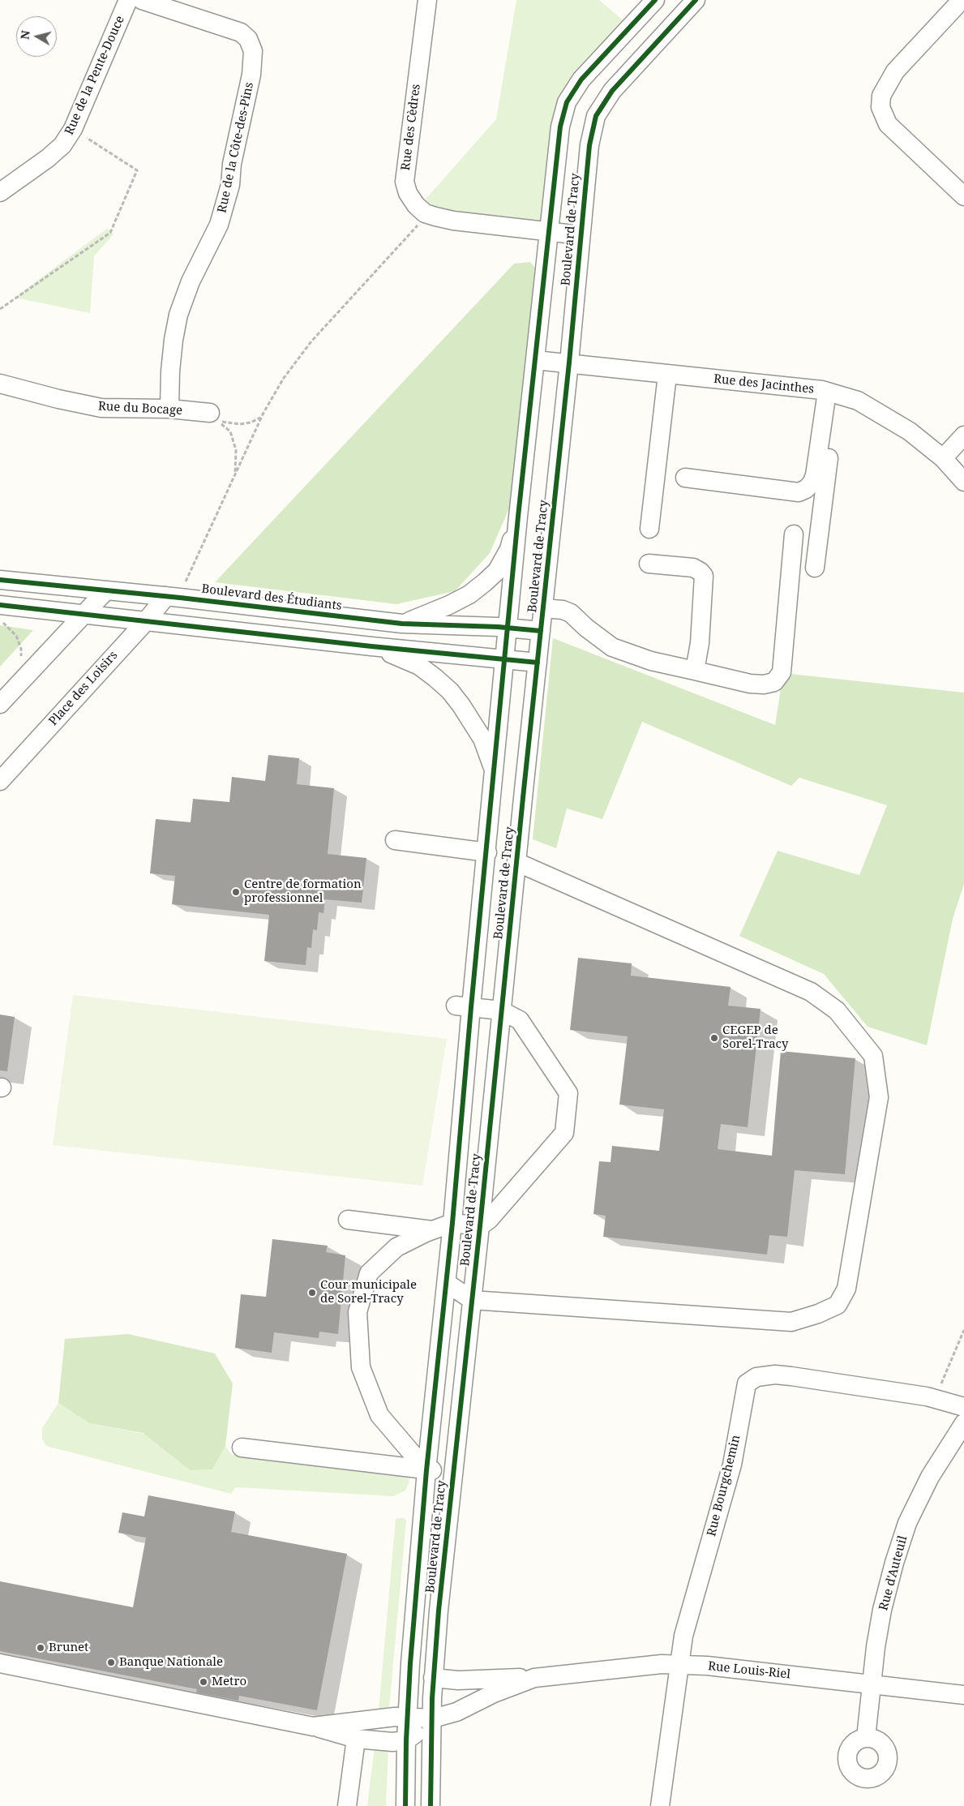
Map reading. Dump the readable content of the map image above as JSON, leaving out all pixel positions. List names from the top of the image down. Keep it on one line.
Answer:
{"streets":{"street":["Rue de la Pente-Douce","Rue des Cèdres","Rue de la Côte-des-Pins","Boulevard de Tracy","Rue des Jacinthes","Rue du Bocage","Boulevard des Étudiants","Place des Loisirs","Rue Bourgchemin","Rue d'Auteuil","Rue Louis-Riel"]},"crossings":[["Rue des Cèdres","Boulevard de Tracy"],["Rue de la Côte-des-Pins","Rue du Bocage"],["Boulevard de Tracy","Rue des Jacinthes"],["Boulevard de Tracy","Boulevard des Étudiants"],["Boulevard de Tracy","Rue Louis-Riel"],["Boulevard des Étudiants","Place des Loisirs"],["Rue Bourgchemin","Rue Louis-Riel"],["Rue d'Auteuil","Rue Louis-Riel"]],"places":["Centre de formation professionnel","CEGEP de Sorel-Tracy","Cour municipale de Sorel-Tracy","Brunet","Banque Nationale","Metro"],"north":"left"}
